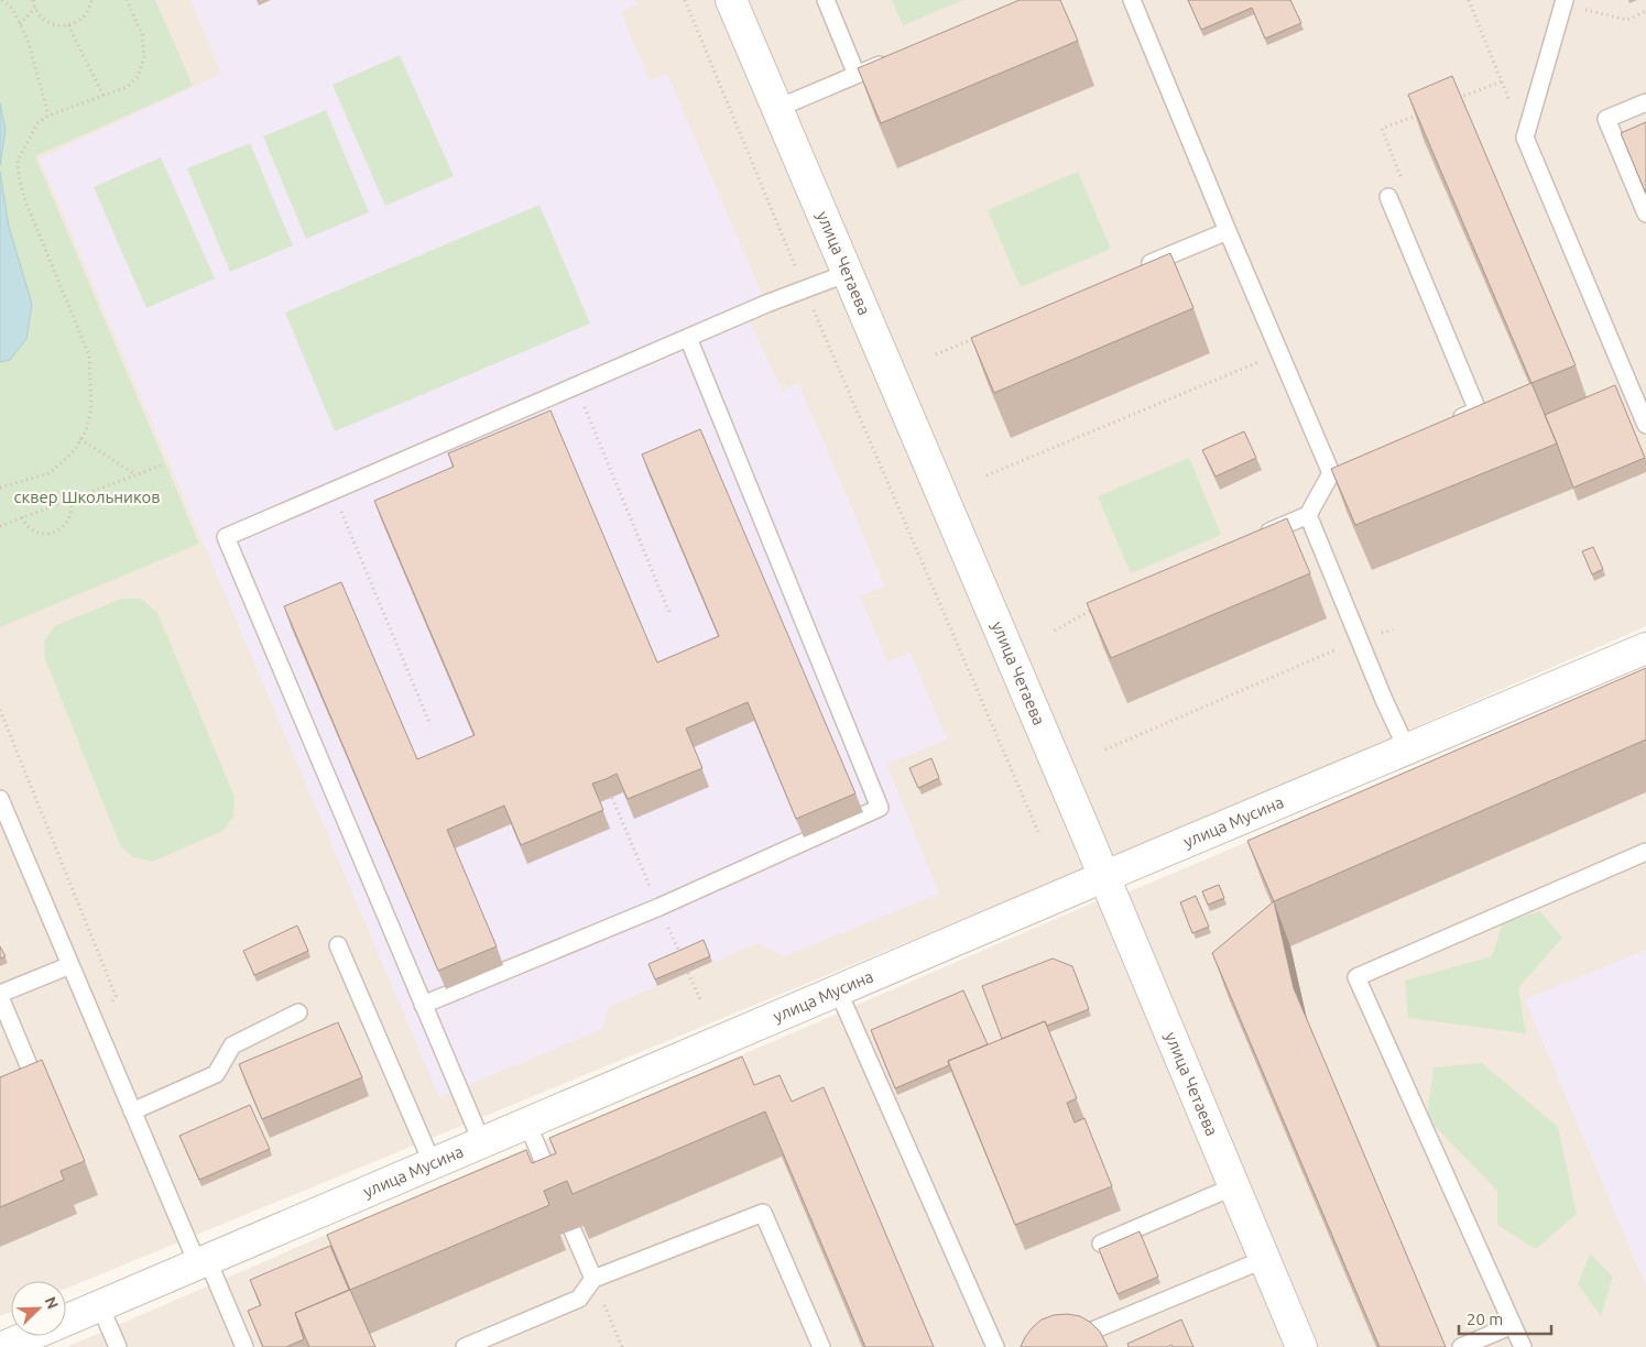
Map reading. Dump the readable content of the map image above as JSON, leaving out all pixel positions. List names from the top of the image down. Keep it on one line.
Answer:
{"streets":{"street":["улица Четаева","улица Мусина"]},"crossings":[["улица Четаева","улица Мусина"]],"parks":["сквер Школьников"],"scale_bar":"20 m","north":"top right"}
